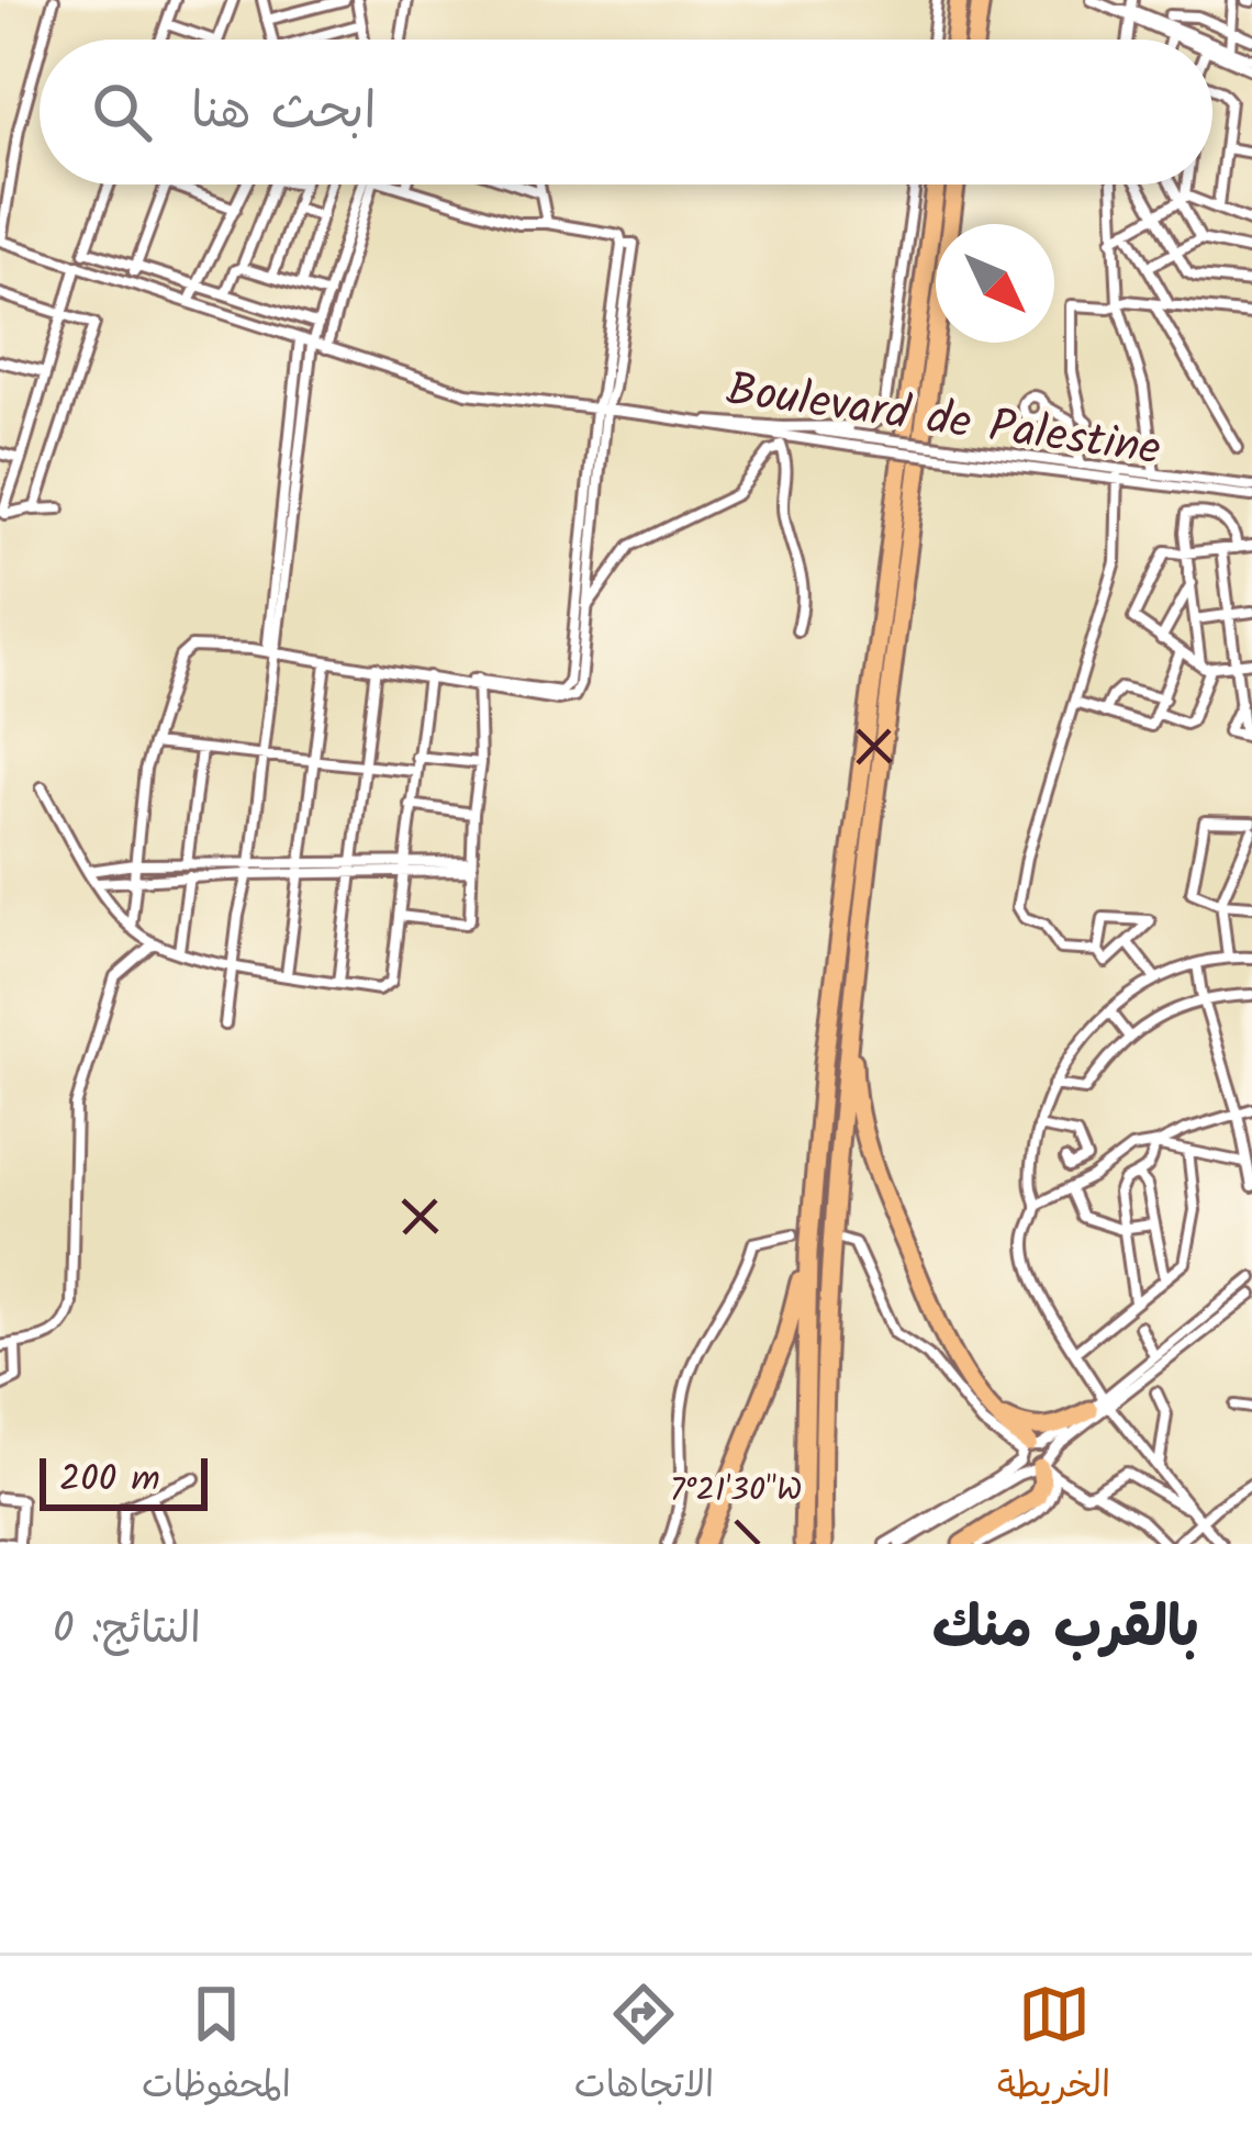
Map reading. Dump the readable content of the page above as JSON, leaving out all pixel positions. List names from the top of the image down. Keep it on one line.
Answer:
{"streets":{"street":["Boulevard de Palestine"]},"scale_bar":"200 m","north":"bottom right","page":{"search":"ابحث هنا","scale":"200 m","heading":["بالقرب منك","النتائج: 0"],"nav":["الخريطة","الاتجاهات","المحفوظات"]},"coordinates":["7°21'30\"W"]}
